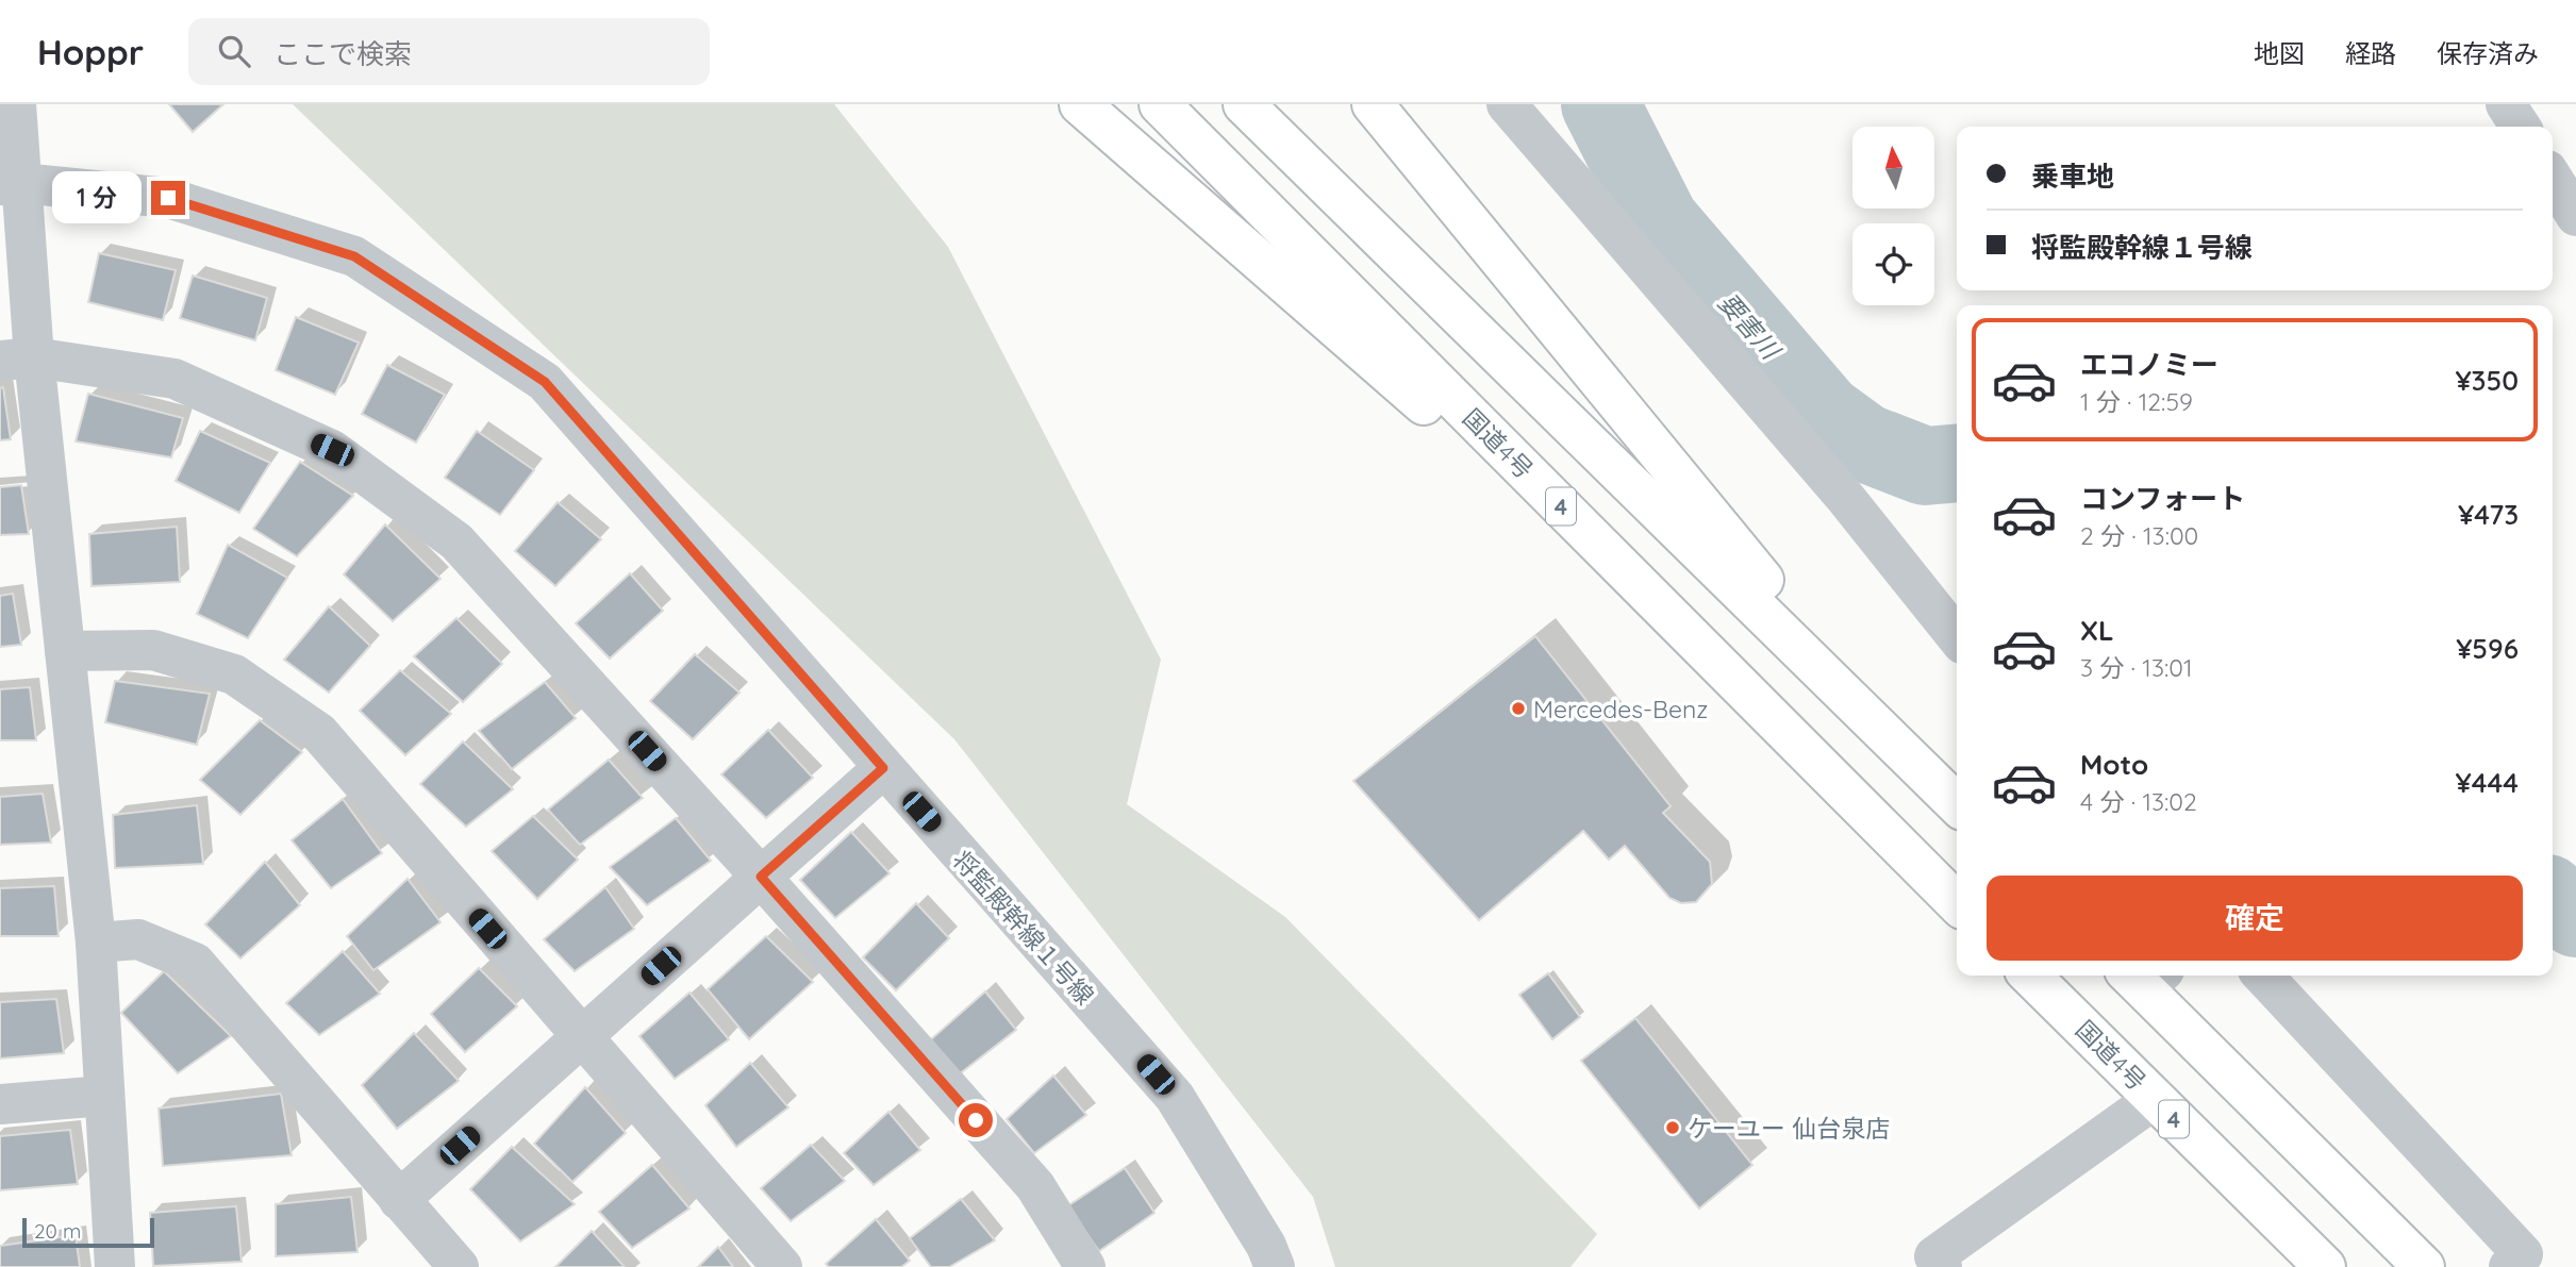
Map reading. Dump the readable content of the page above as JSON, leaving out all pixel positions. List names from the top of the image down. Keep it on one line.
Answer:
{"streets":{"highway":["国道4号","4"],"street":["将監殿幹線１号線"]},"water":["要害川"],"places":["Mercedes-Benz","ケーユー 仙台泉店"],"scale_bar":"20 m","north":"top","page":{"header":"Hoppr","search":"ここで検索","nav":["地図","経路","保存済み"],"banner":["乗車地","将監殿幹線１号線"],"bubble":"1 分","list":[{"name":"エコノミー","note":"1 分 · 12:59","value":"¥350"},{"name":"コンフォート","note":"2 分 · 13:00","value":"¥473"},{"name":"XL","note":"3 分 · 13:01","value":"¥596"},{"name":"Moto","note":"4 分 · 13:02","value":"¥444"}],"buttons":"確定","scale":"20 m"}}
